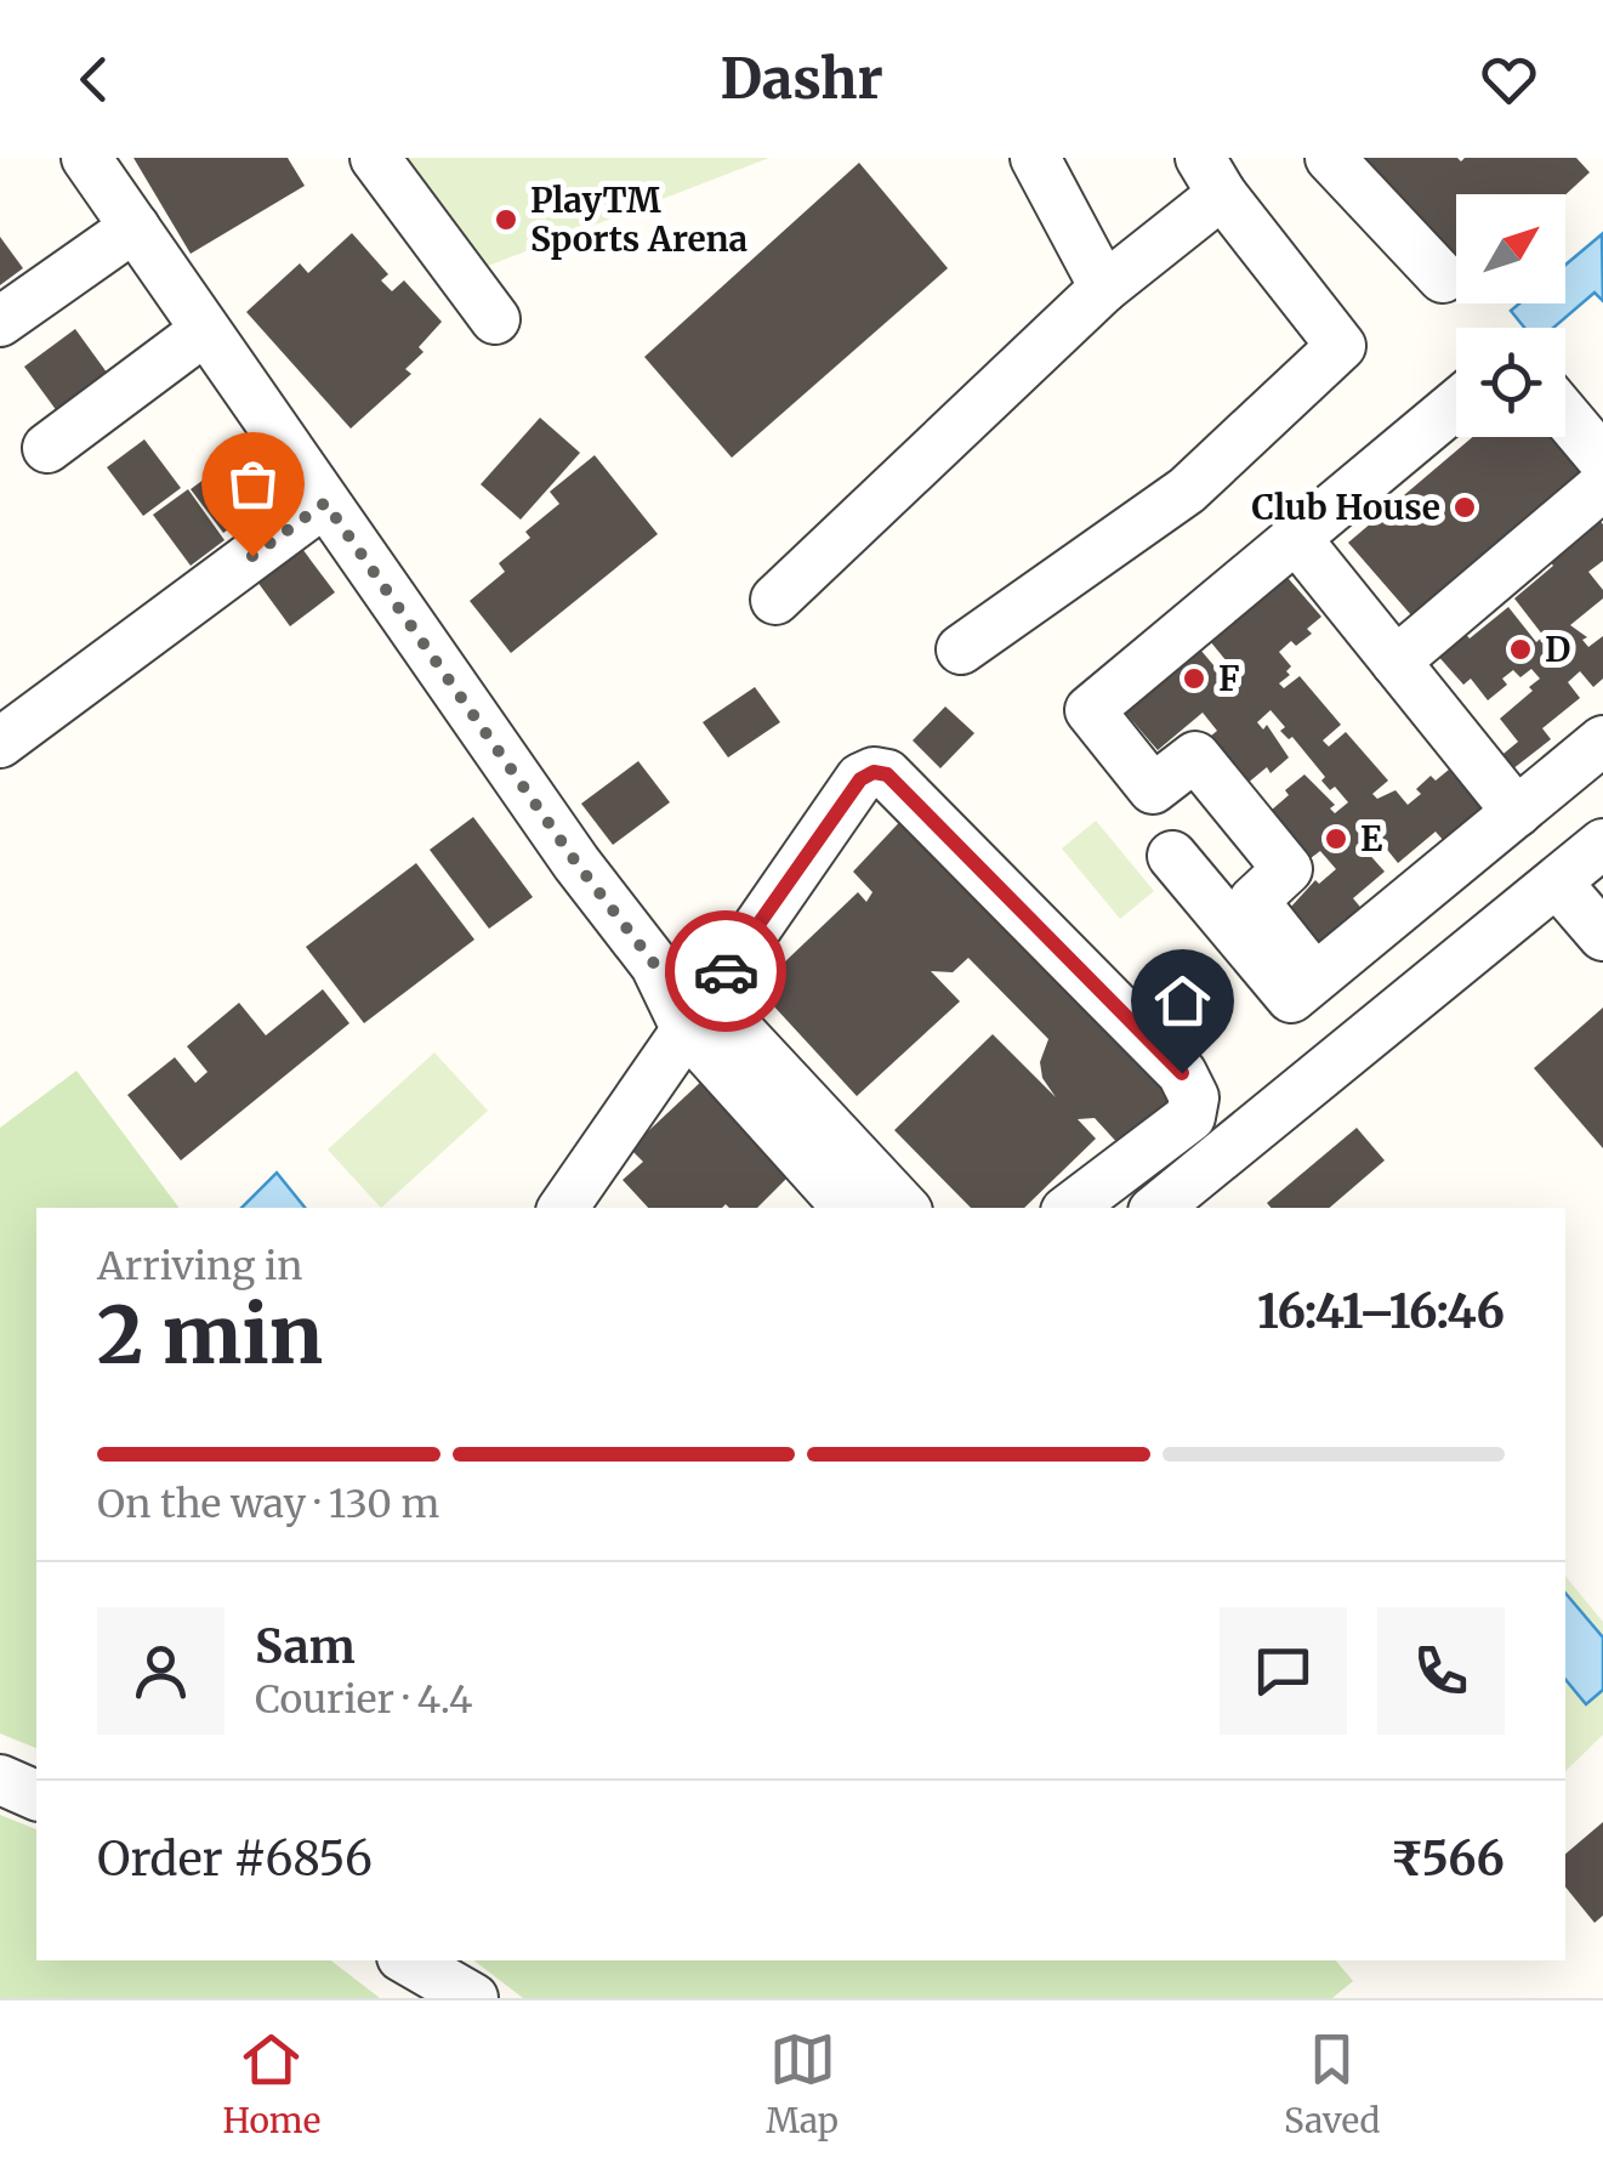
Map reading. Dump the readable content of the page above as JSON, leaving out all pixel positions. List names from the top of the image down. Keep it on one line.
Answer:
{"places":["PlayTM Sports Arena","Club House","D","F","E"],"north":"top right","page":{"header":"Dashr","heading":["2 min","Arriving in","16:41–16:46"],"panel":["Sam","Courier · 4.4","Order #6856","₹566"],"bar":"On the way · 130 m","tabs":["Home","Map","Saved"]}}
